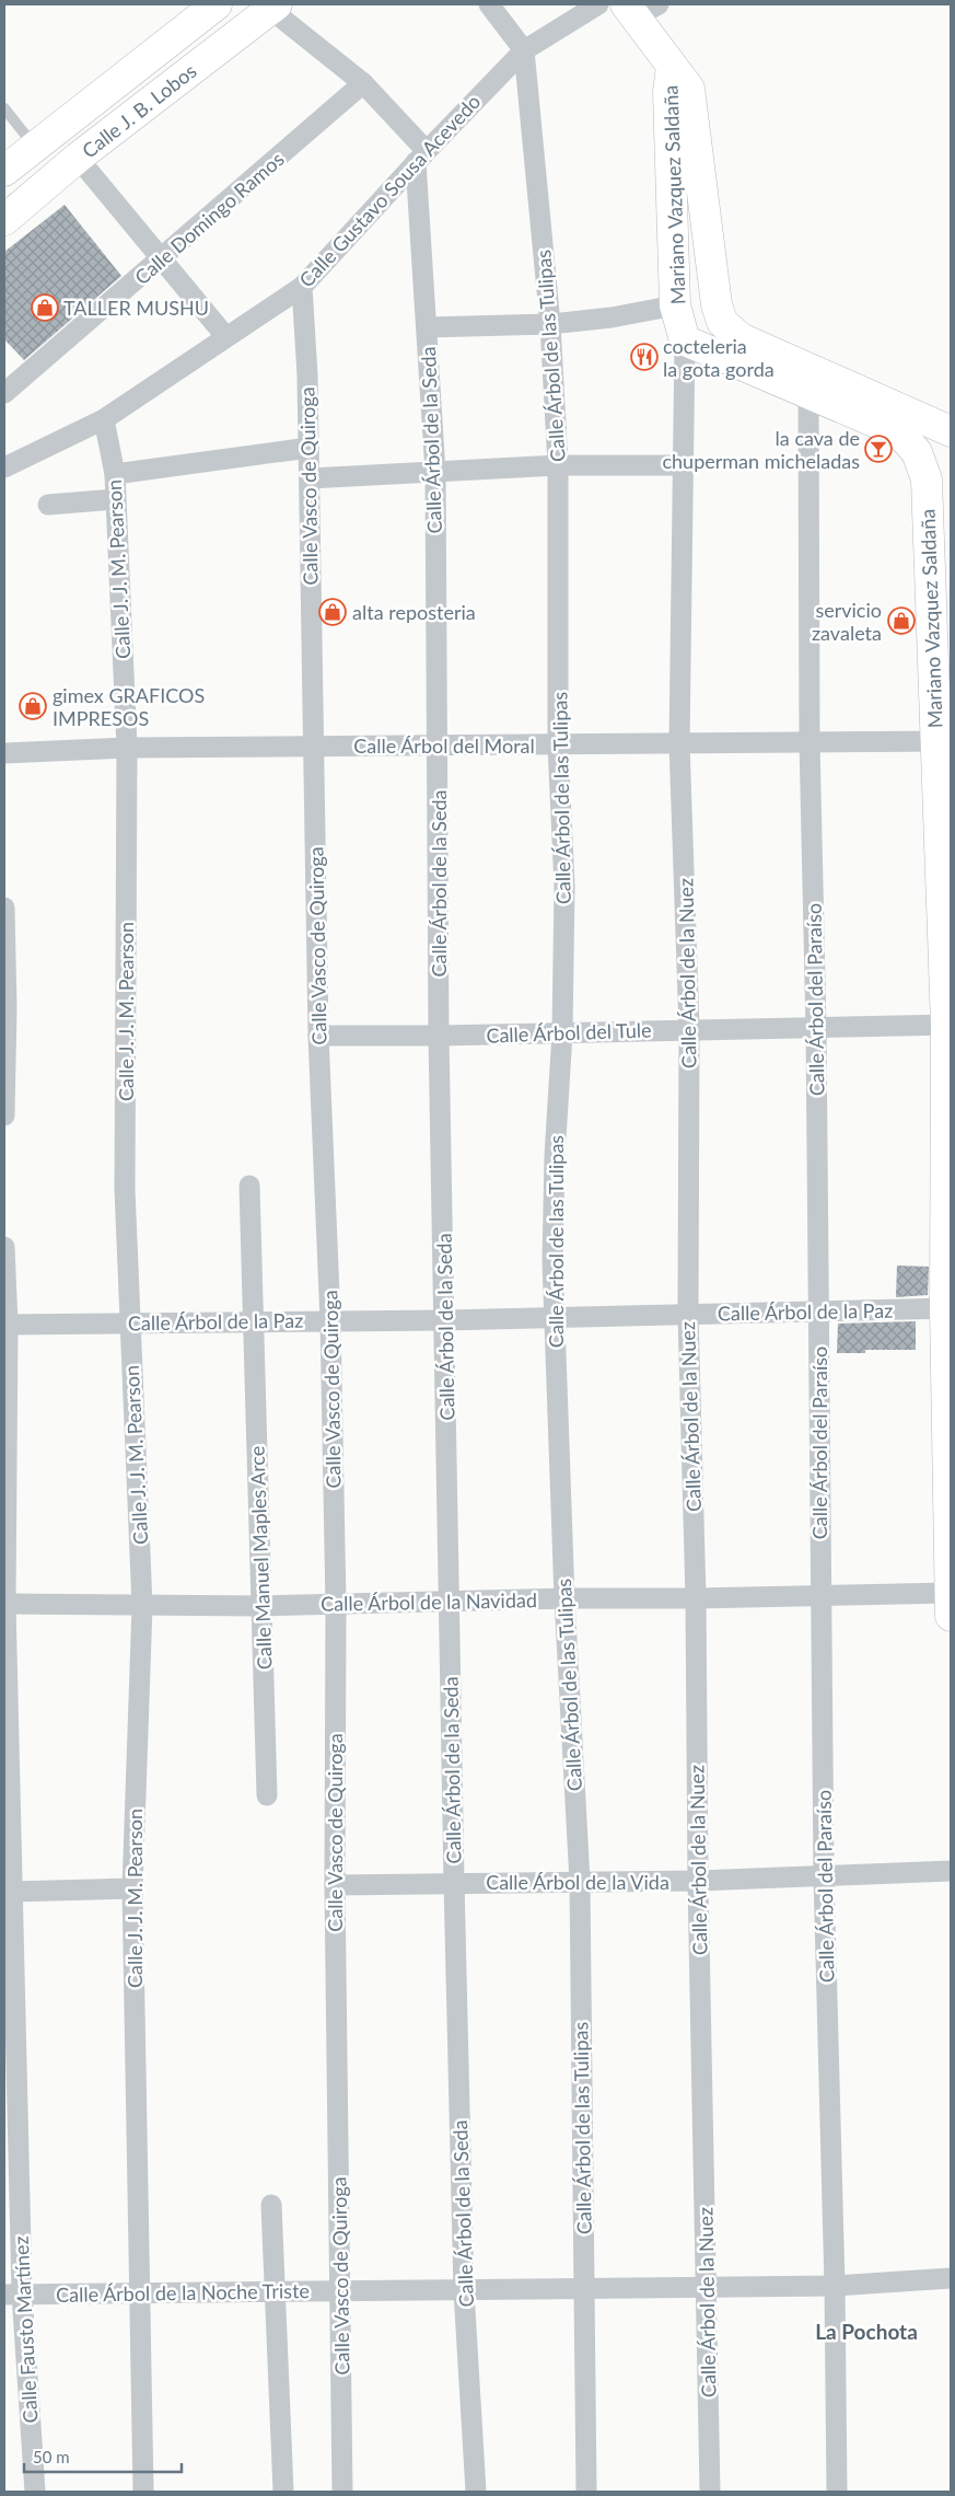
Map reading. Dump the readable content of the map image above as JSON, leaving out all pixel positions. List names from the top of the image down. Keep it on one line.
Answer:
{"streets":{"street":["Calle J. B. Lobos","Calle Gustavo Sousa Acevedo","Mariano Vazquez Saldaña","Calle Domingo Ramos","Calle Árbol de las Tulipas","Calle Árbol de la Seda","Calle Vasco de Quiroga","Calle J. J. M. Pearson","Calle Árbol del Moral","Calle Árbol de la Nuez","Calle Árbol del Paraíso","Calle Árbol del Tule","Calle Árbol de la Paz","Calle Manuel Maples Arce","Calle Árbol de la Navidad","Calle Árbol de la Vida","Calle Árbol de la Noche Triste","Calle Fausto Martínez"]},"crossings":[["Calle Gustavo Sousa Acevedo","Calle Árbol de las Tulipas"],["Calle Gustavo Sousa Acevedo","Calle Árbol de la Seda"],["Calle Gustavo Sousa Acevedo","Calle Vasco de Quiroga"],["Calle Gustavo Sousa Acevedo","Calle J. J. M. Pearson"],["Mariano Vazquez Saldaña","Calle Árbol del Moral"],["Mariano Vazquez Saldaña","Calle Árbol de la Nuez"],["Mariano Vazquez Saldaña","Calle Árbol del Paraíso"],["Mariano Vazquez Saldaña","Calle Árbol del Tule"],["Mariano Vazquez Saldaña","Calle Árbol de la Paz"],["Mariano Vazquez Saldaña","Calle Árbol de la Navidad"],["Calle Árbol de las Tulipas","Calle Árbol del Moral"],["Calle Árbol de las Tulipas","Calle Árbol del Tule"],["Calle Árbol de las Tulipas","Calle Árbol de la Paz"],["Calle Árbol de las Tulipas","Calle Árbol de la Navidad"],["Calle Árbol de las Tulipas","Calle Árbol de la Vida"],["Calle Árbol de las Tulipas","Calle Árbol de la Noche Triste"],["Calle Árbol de la Seda","Calle Árbol del Moral"],["Calle Árbol de la Seda","Calle Árbol del Tule"],["Calle Árbol de la Seda","Calle Árbol de la Paz"],["Calle Árbol de la Seda","Calle Árbol de la Navidad"],["Calle Árbol de la Seda","Calle Árbol de la Vida"],["Calle Árbol de la Seda","Calle Árbol de la Noche Triste"],["Calle Vasco de Quiroga","Calle Árbol del Moral"],["Calle Vasco de Quiroga","Calle Árbol del Tule"],["Calle Vasco de Quiroga","Calle Árbol de la Paz"],["Calle Vasco de Quiroga","Calle Árbol de la Navidad"],["Calle Vasco de Quiroga","Calle Árbol de la Vida"],["Calle Vasco de Quiroga","Calle Árbol de la Noche Triste"],["Calle J. J. M. Pearson","Calle Árbol del Moral"],["Calle J. J. M. Pearson","Calle Árbol de la Paz"],["Calle J. J. M. Pearson","Calle Árbol de la Navidad"],["Calle J. J. M. Pearson","Calle Árbol de la Noche Triste"],["Calle Árbol del Moral","Calle Árbol de la Nuez"],["Calle Árbol del Moral","Calle Árbol del Paraíso"],["Calle Árbol de la Nuez","Calle Árbol del Tule"],["Calle Árbol de la Nuez","Calle Árbol de la Paz"],["Calle Árbol de la Nuez","Calle Árbol de la Navidad"],["Calle Árbol de la Nuez","Calle Árbol de la Vida"],["Calle Árbol de la Nuez","Calle Árbol de la Noche Triste"],["Calle Árbol del Paraíso","Calle Árbol del Tule"],["Calle Árbol del Paraíso","Calle Árbol de la Paz"],["Calle Árbol del Paraíso","Calle Árbol de la Navidad"],["Calle Árbol del Paraíso","Calle Árbol de la Vida"],["Calle Árbol del Paraíso","Calle Árbol de la Noche Triste"],["Calle Árbol de la Paz","Calle Manuel Maples Arce"],["Calle Árbol de la Paz","Calle Fausto Martínez"],["Calle Manuel Maples Arce","Calle Árbol de la Navidad"],["Calle Árbol de la Navidad","Calle Fausto Martínez"],["Calle Árbol de la Noche Triste","Calle Fausto Martínez"]],"districts":["La Pochota"],"places":{"shop":["TALLER MUSHU","alta reposteria","servicio zavaleta","gimex GRAFICOS IMPRESOS"],"restaurant":["cocteleria la gota gorda"],"bar":["la cava de chuperman micheladas"]},"scale_bar":"50 m"}
